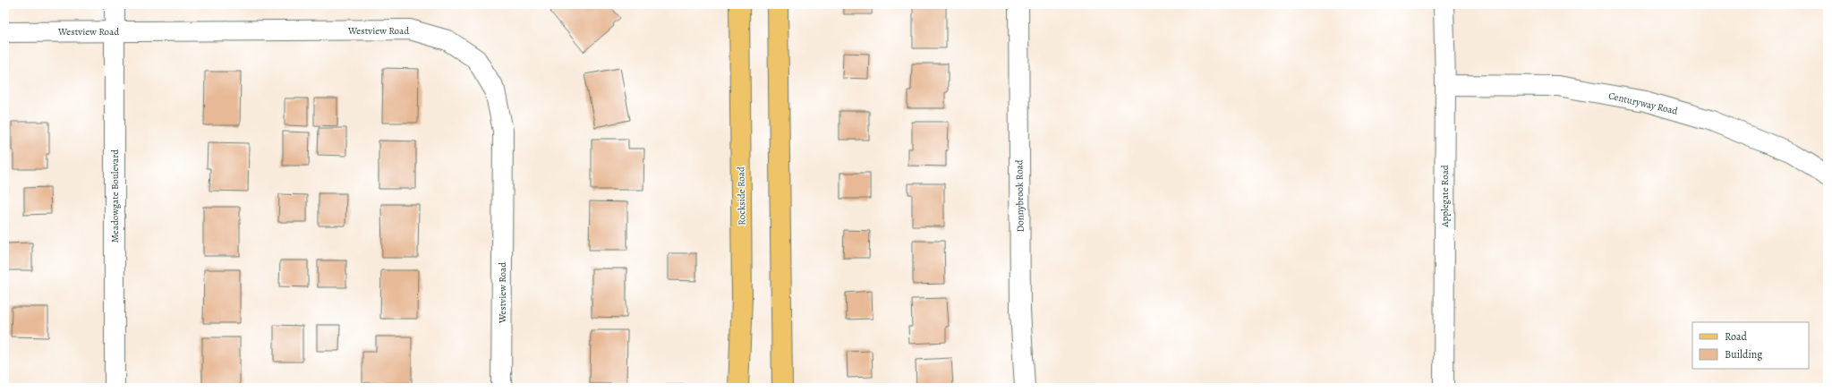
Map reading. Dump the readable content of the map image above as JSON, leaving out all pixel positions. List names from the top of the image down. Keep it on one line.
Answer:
{"streets":{"main road":["Rockside Road"],"street":["Westview Road","Centuryway Road","Meadowgate Boulevard","Donnybrook Road","Applegate Road"]},"crossings":[["Westview Road","Meadowgate Boulevard"],["Centuryway Road","Applegate Road"]],"legend":["Road","Building"]}
